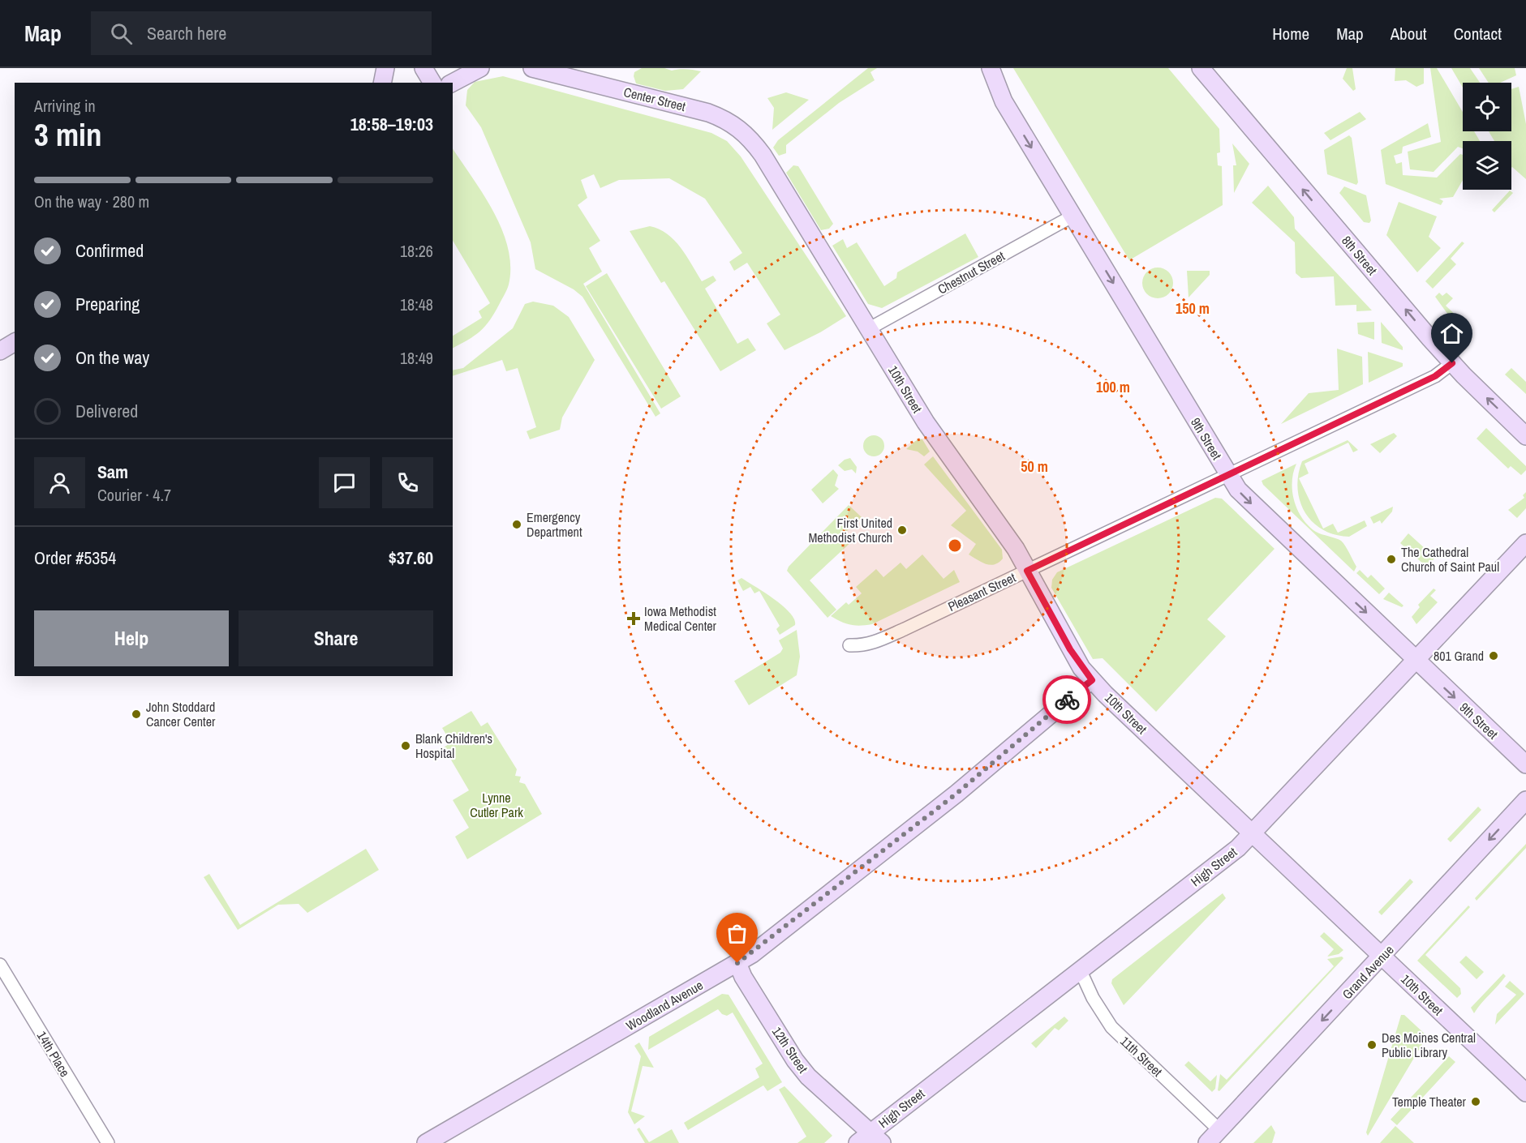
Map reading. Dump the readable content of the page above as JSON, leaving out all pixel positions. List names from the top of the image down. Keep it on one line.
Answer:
{"streets":{"main road":["Center Street","8th Street","10th Street","9th Street","High Street","Grand Avenue","Woodland Avenue","12th Street"],"street":["Chestnut Street","Pleasant Street","14th Place","11th Street"]},"crossings":[["Center Street","10th Street"],["8th Street","Pleasant Street"],["Chestnut Street","10th Street"],["Chestnut Street","9th Street"],["10th Street","Pleasant Street"],["10th Street","High Street"],["10th Street","Grand Avenue"],["10th Street","Woodland Avenue"],["9th Street","Pleasant Street"],["9th Street","High Street"],["High Street","12th Street"],["High Street","11th Street"],["Grand Avenue","11th Street"],["Woodland Avenue","12th Street"]],"one_way":["8th Street","9th Street","Grand Avenue"],"parks":["Lynne Cutler Park"],"places":{"other":["Emergency Department","First United Methodist Church","The Cathedral Church of Saint Paul","801 Grand","John Stoddard Cancer Center","Blank Children's Hospital","Des Moines Central Public Library","Temple Theater"],"health":["Iowa Methodist Medical Center"]},"page":{"header":"Map","search":"Search here","nav":["Home","Map","About","Contact"],"heading":["3 min","Arriving in","18:58–19:03"],"panel":["Sam","Courier · 4.7","Order #5354","$37.60"],"bar":"On the way · 280 m","list":[["Confirmed","18:26"],["Preparing","18:48"],["On the way","18:49"],"Delivered"],"buttons":["Help","Share"]},"rings":["150 m","100 m","50 m"]}
